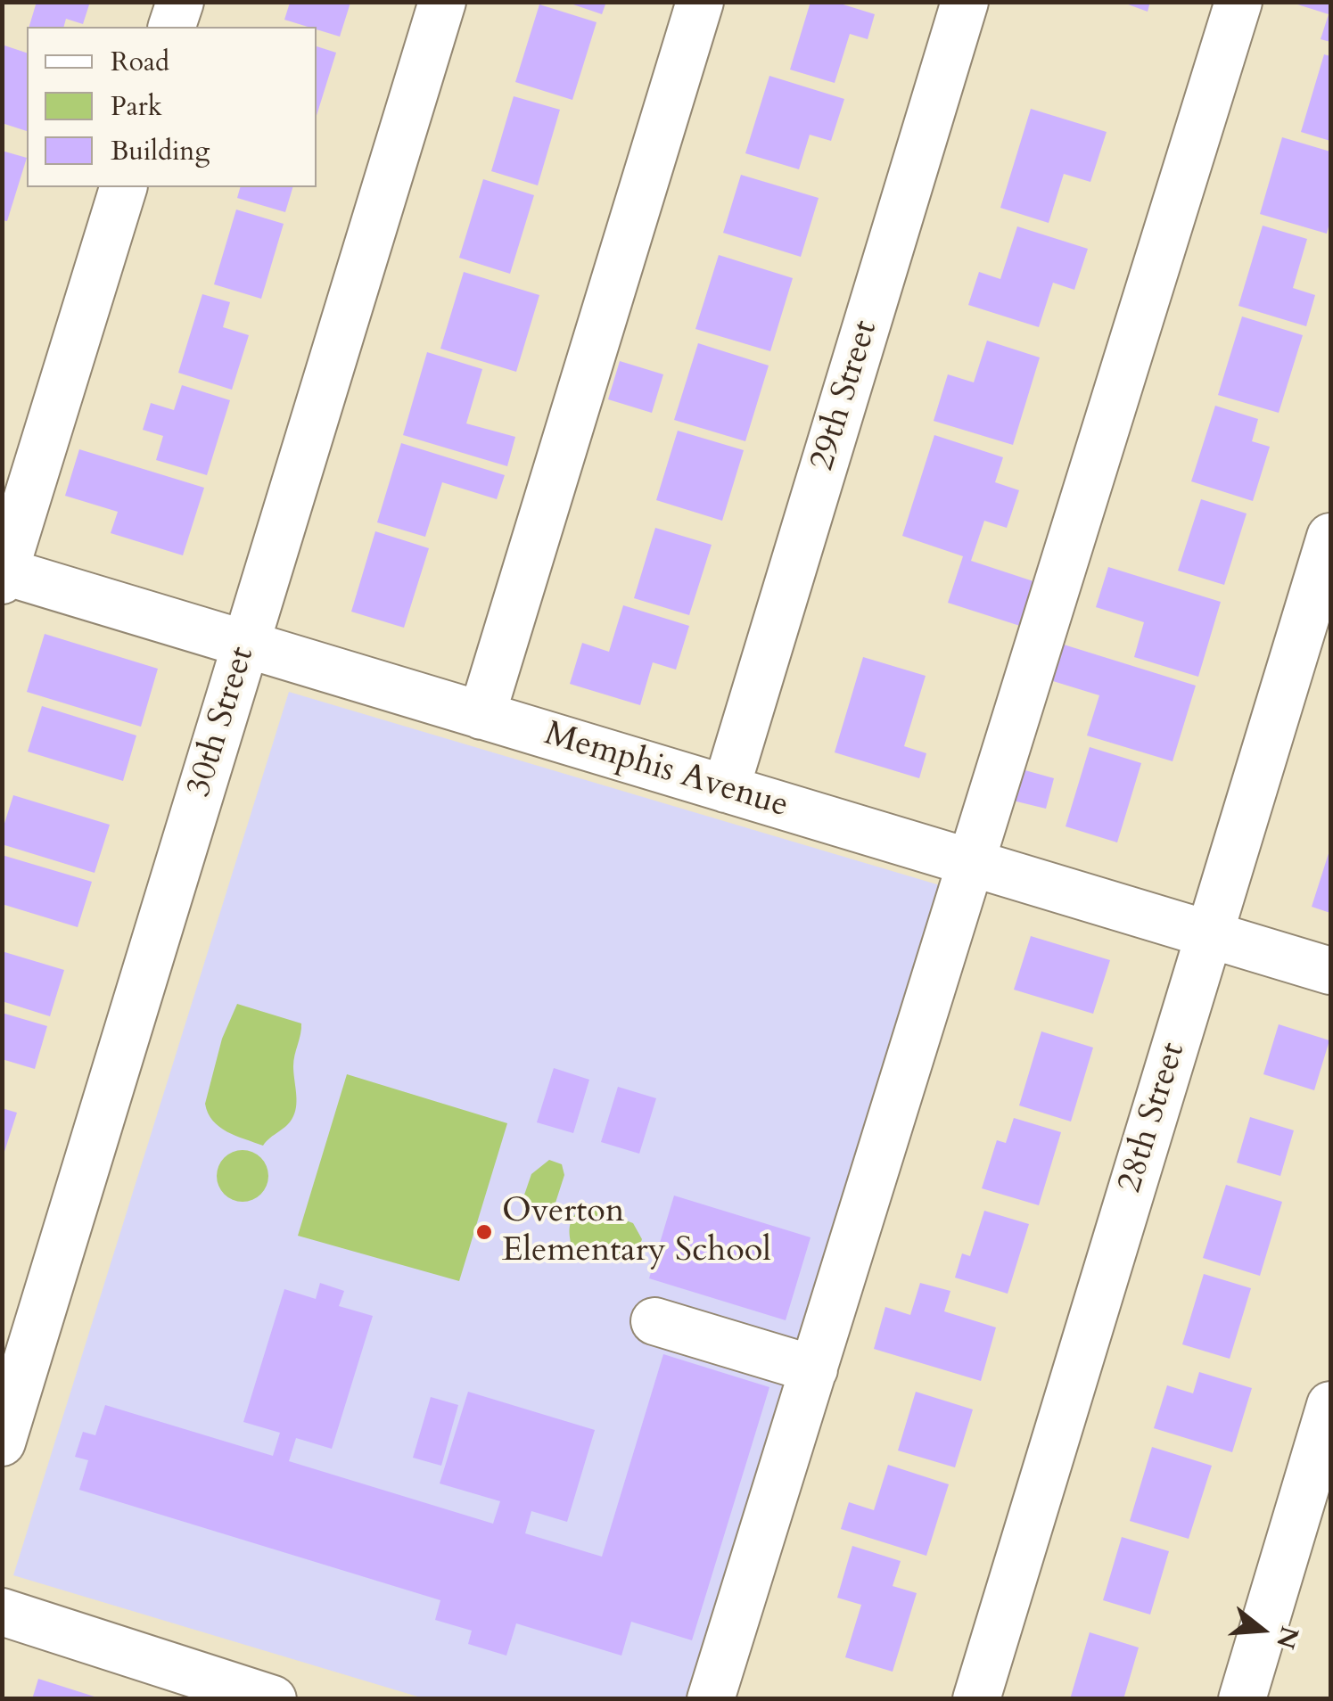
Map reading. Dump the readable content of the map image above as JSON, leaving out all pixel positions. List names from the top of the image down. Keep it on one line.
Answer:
{"streets":{"street":["29th Street","30th Street","Memphis Avenue","28th Street"]},"crossings":[["29th Street","Memphis Avenue"],["30th Street","Memphis Avenue"],["Memphis Avenue","28th Street"]],"places":["Overton Elementary School"],"legend":["Road","Park","Building"],"north":"right"}
